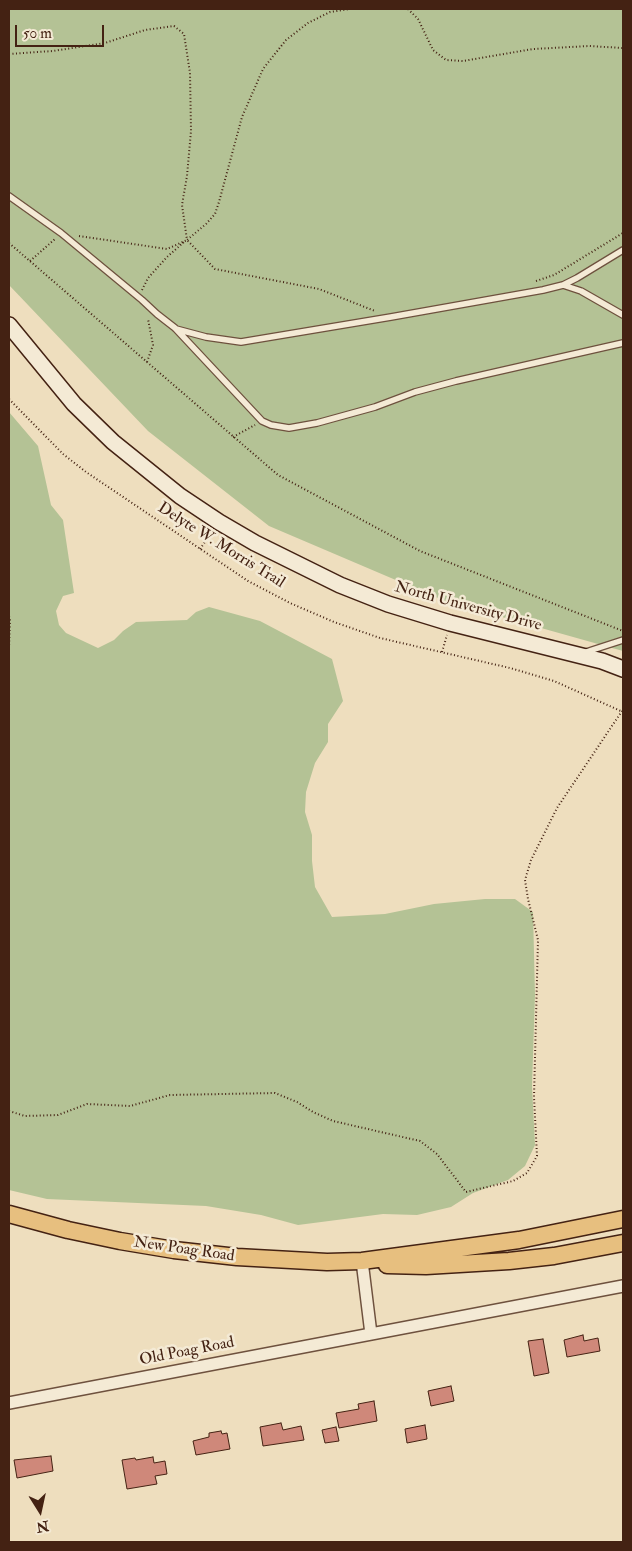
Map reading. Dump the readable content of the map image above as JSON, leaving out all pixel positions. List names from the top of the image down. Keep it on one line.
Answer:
{"streets":{"main road":["North University Drive","New Poag Road"],"street":["Old Poag Road"],"path":["Delyte W. Morris Trail"]},"scale_bar":"50 m","north":"bottom"}
